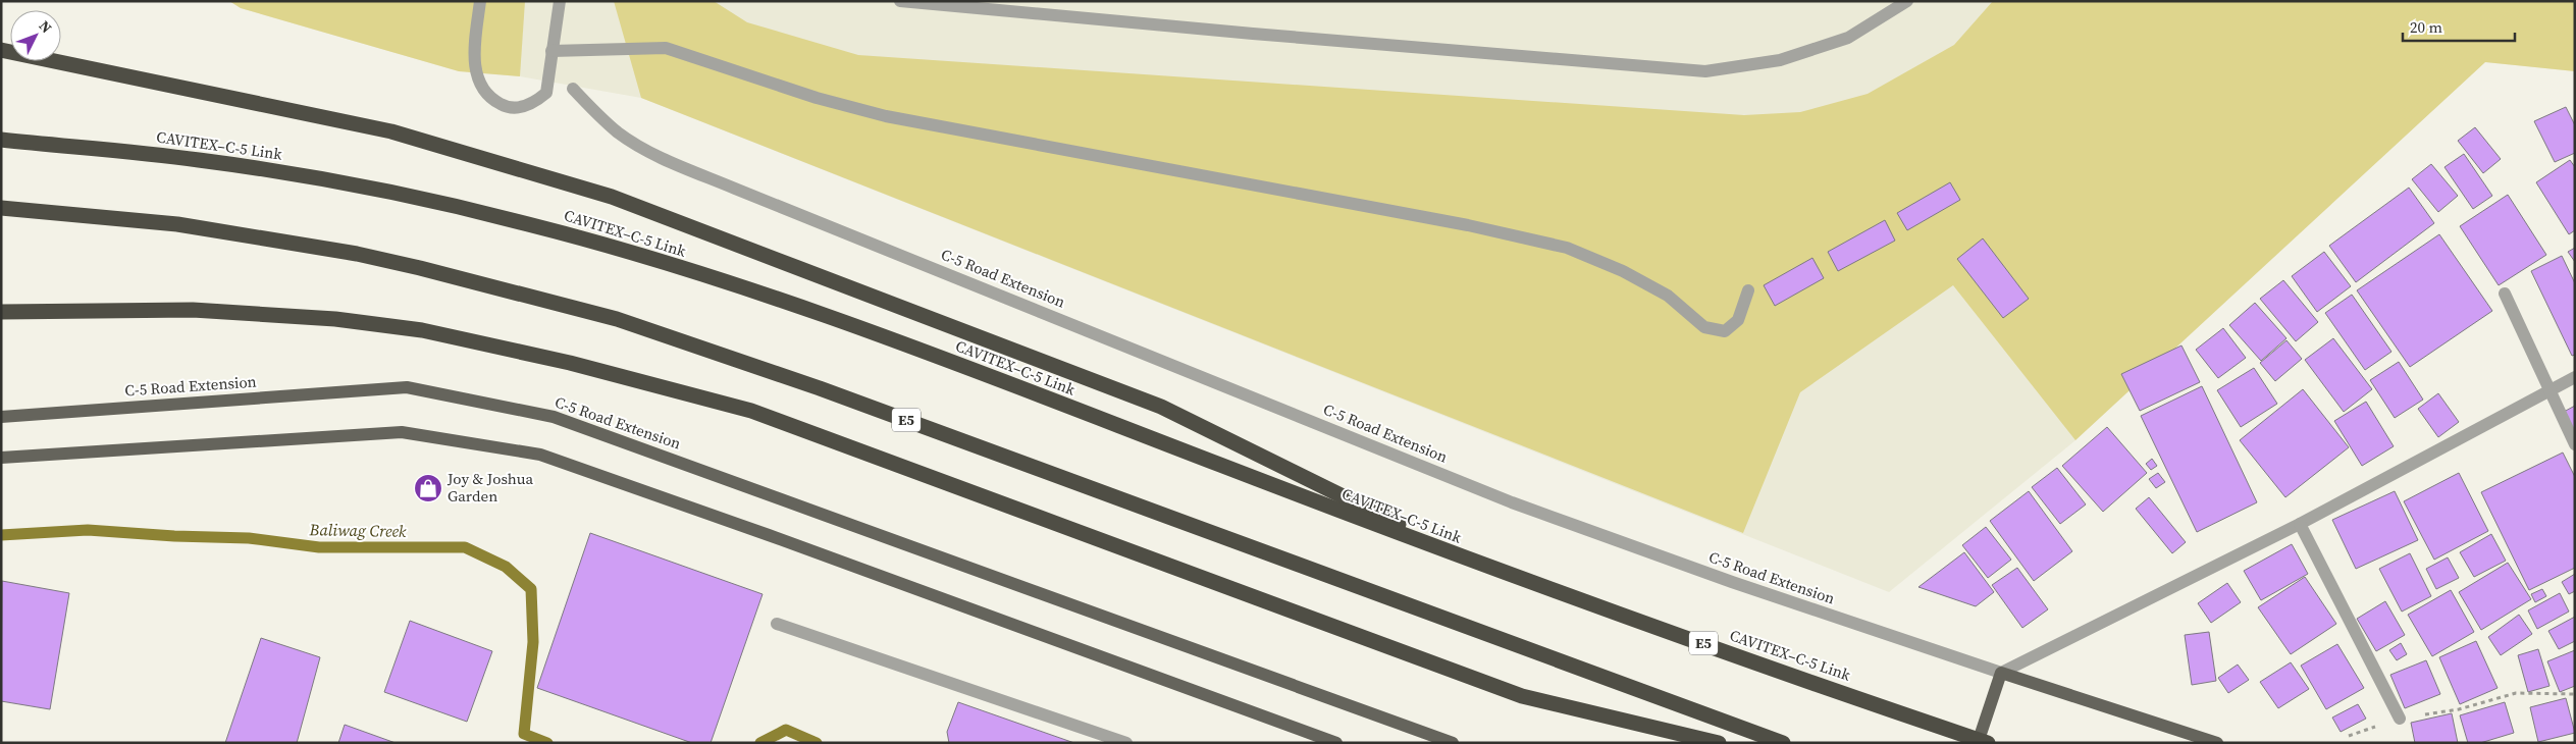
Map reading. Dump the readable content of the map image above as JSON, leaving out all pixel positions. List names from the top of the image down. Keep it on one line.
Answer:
{"streets":{"highway":["CAVITEX–C-5 Link","E5"],"main road":["C-5 Road Extension"]},"water":["Baliwag Creek"],"places":{"shop":["Joy & Joshua Garden"]},"scale_bar":"20 m","north":"top right"}
